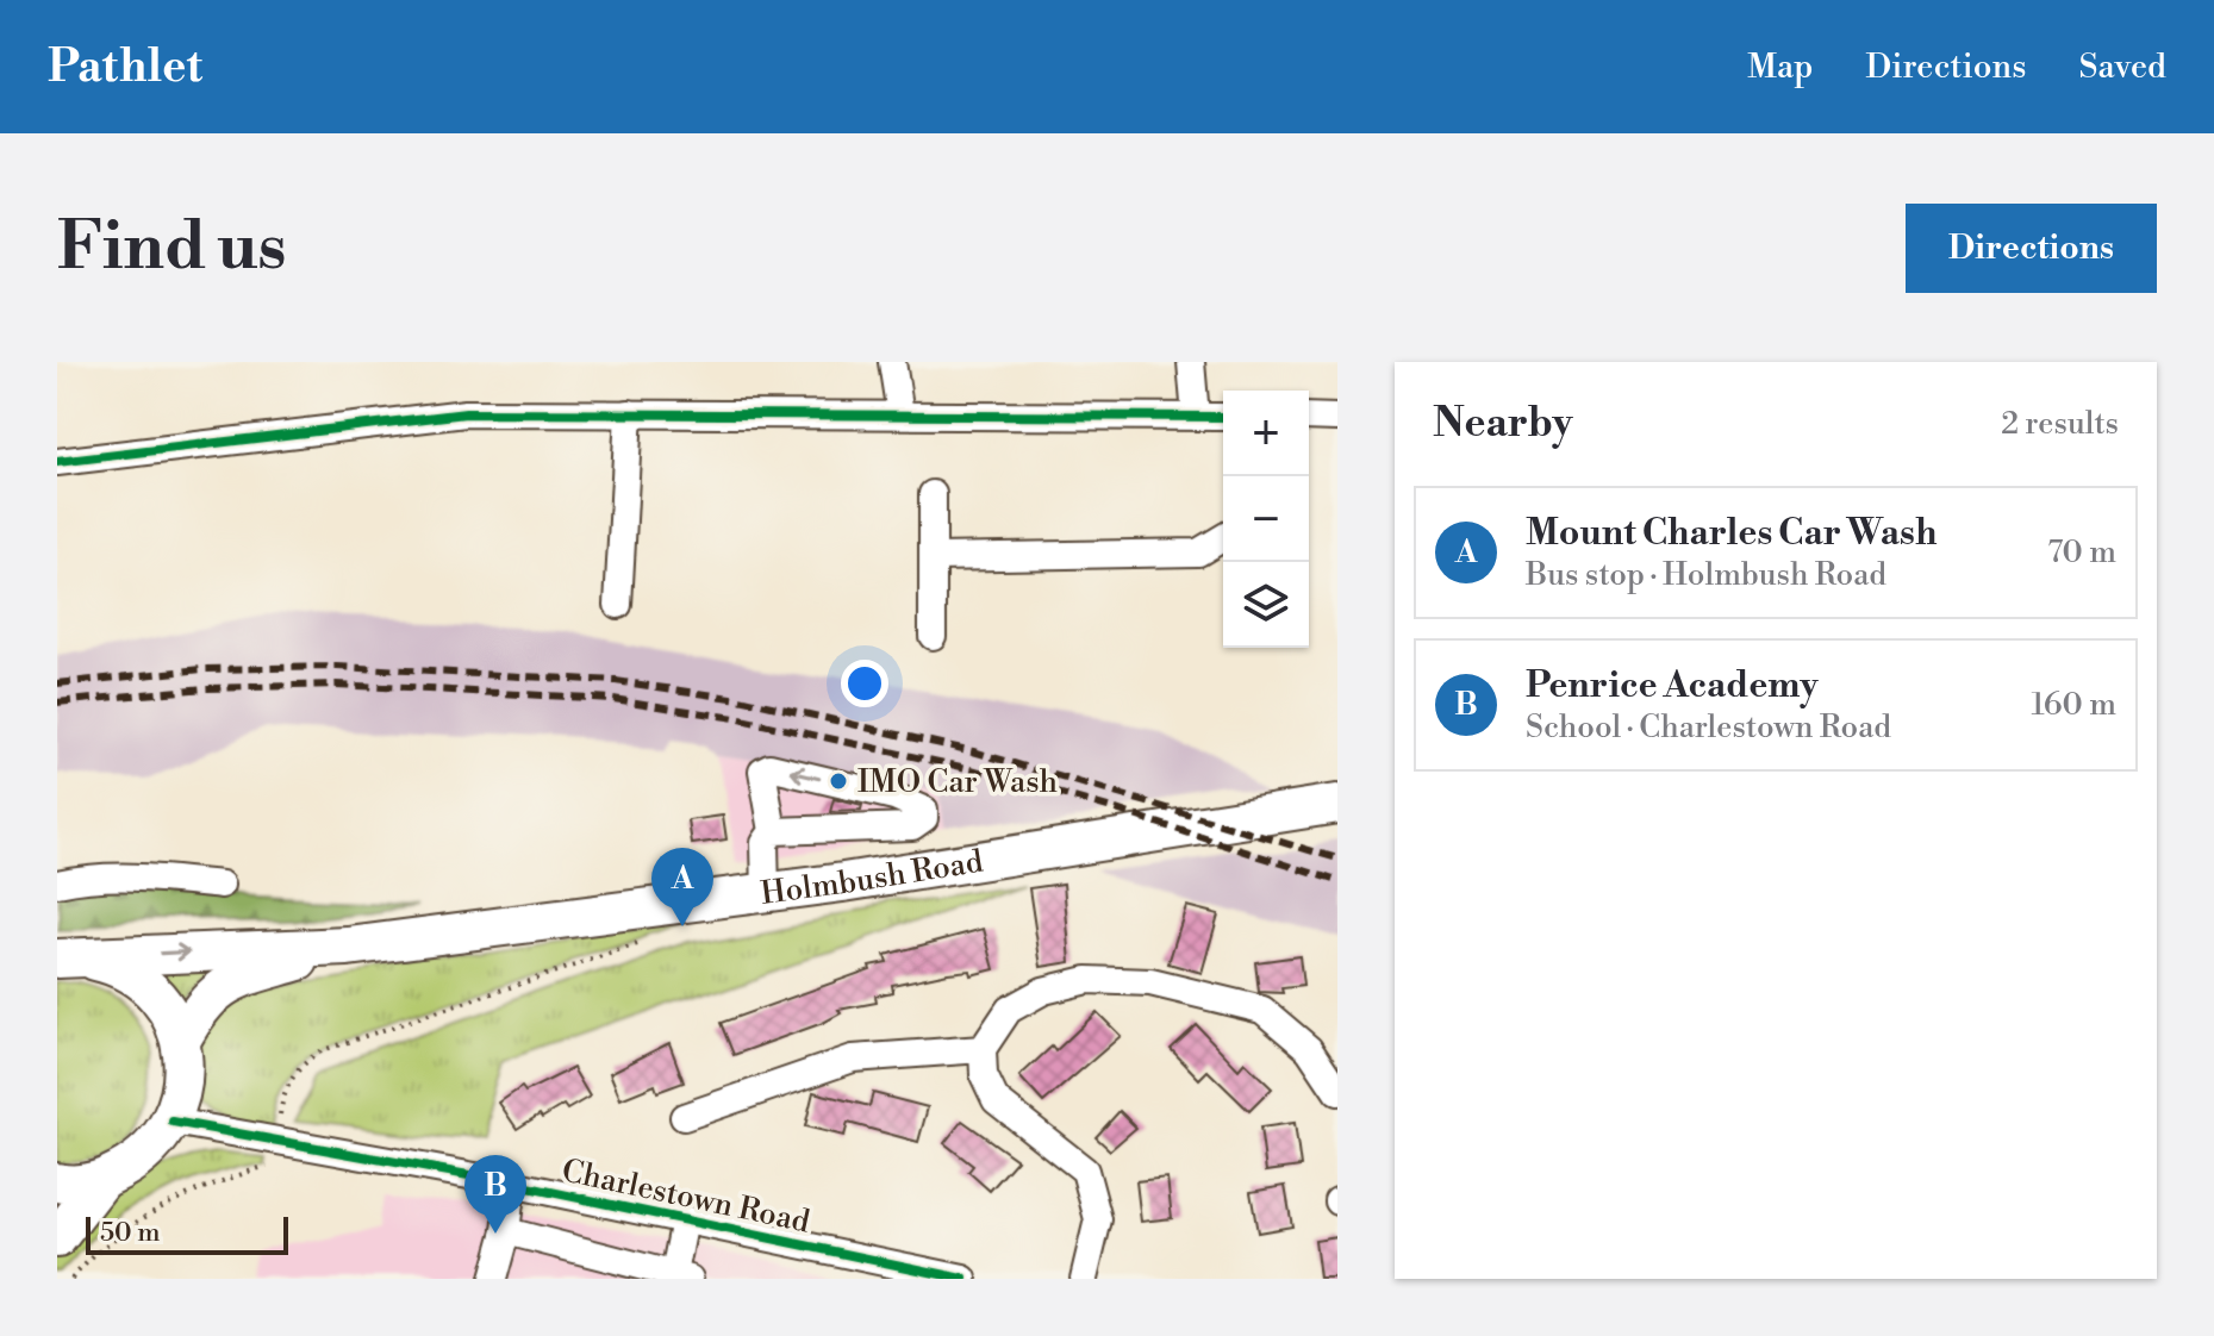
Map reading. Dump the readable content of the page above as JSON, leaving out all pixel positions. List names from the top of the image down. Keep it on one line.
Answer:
{"streets":{"highway":["Holmbush Road"],"street":["Charlestown Road"]},"places":["IMO Car Wash"],"scale_bar":"50 m","page":{"header":"Pathlet","nav":["Map","Directions","Saved"],"buttons":"Directions","title":"Find us","heading":["Nearby","2 results"],"map_buttons":["+","−"],"list":[{"mark":"A","name":"Mount Charles Car Wash","note":"Bus stop · Holmbush Road","value":"70 m"},{"mark":"B","name":"Penrice Academy","note":"School · Charlestown Road","value":"160 m"}],"pins":["A","B"],"scale":"50 m"}}
